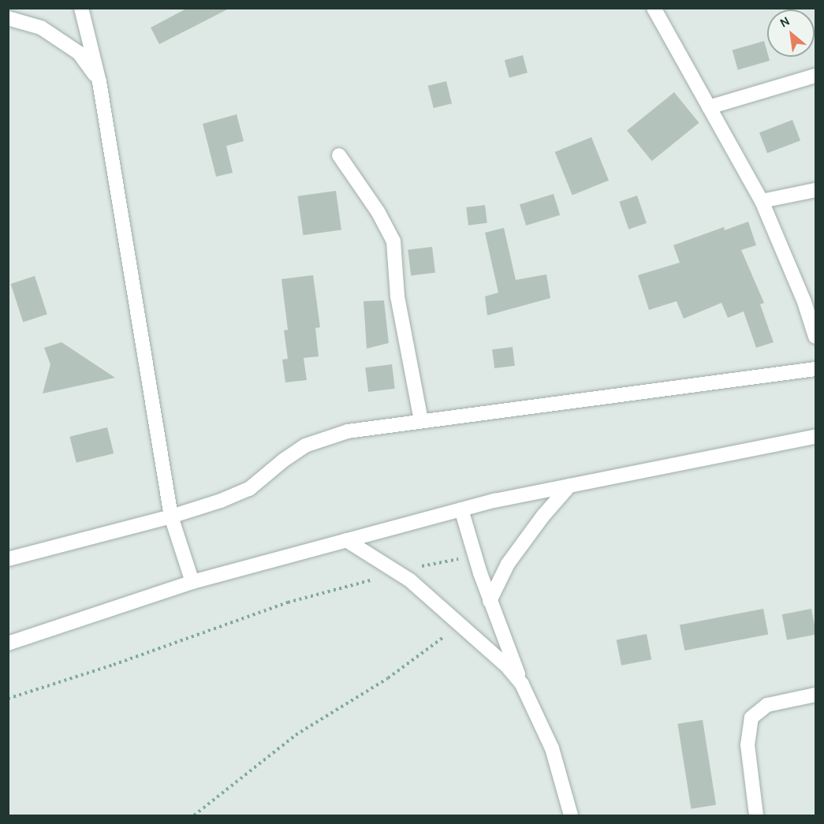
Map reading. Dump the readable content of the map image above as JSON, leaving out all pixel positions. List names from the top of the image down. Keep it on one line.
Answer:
{"north":"top left"}
